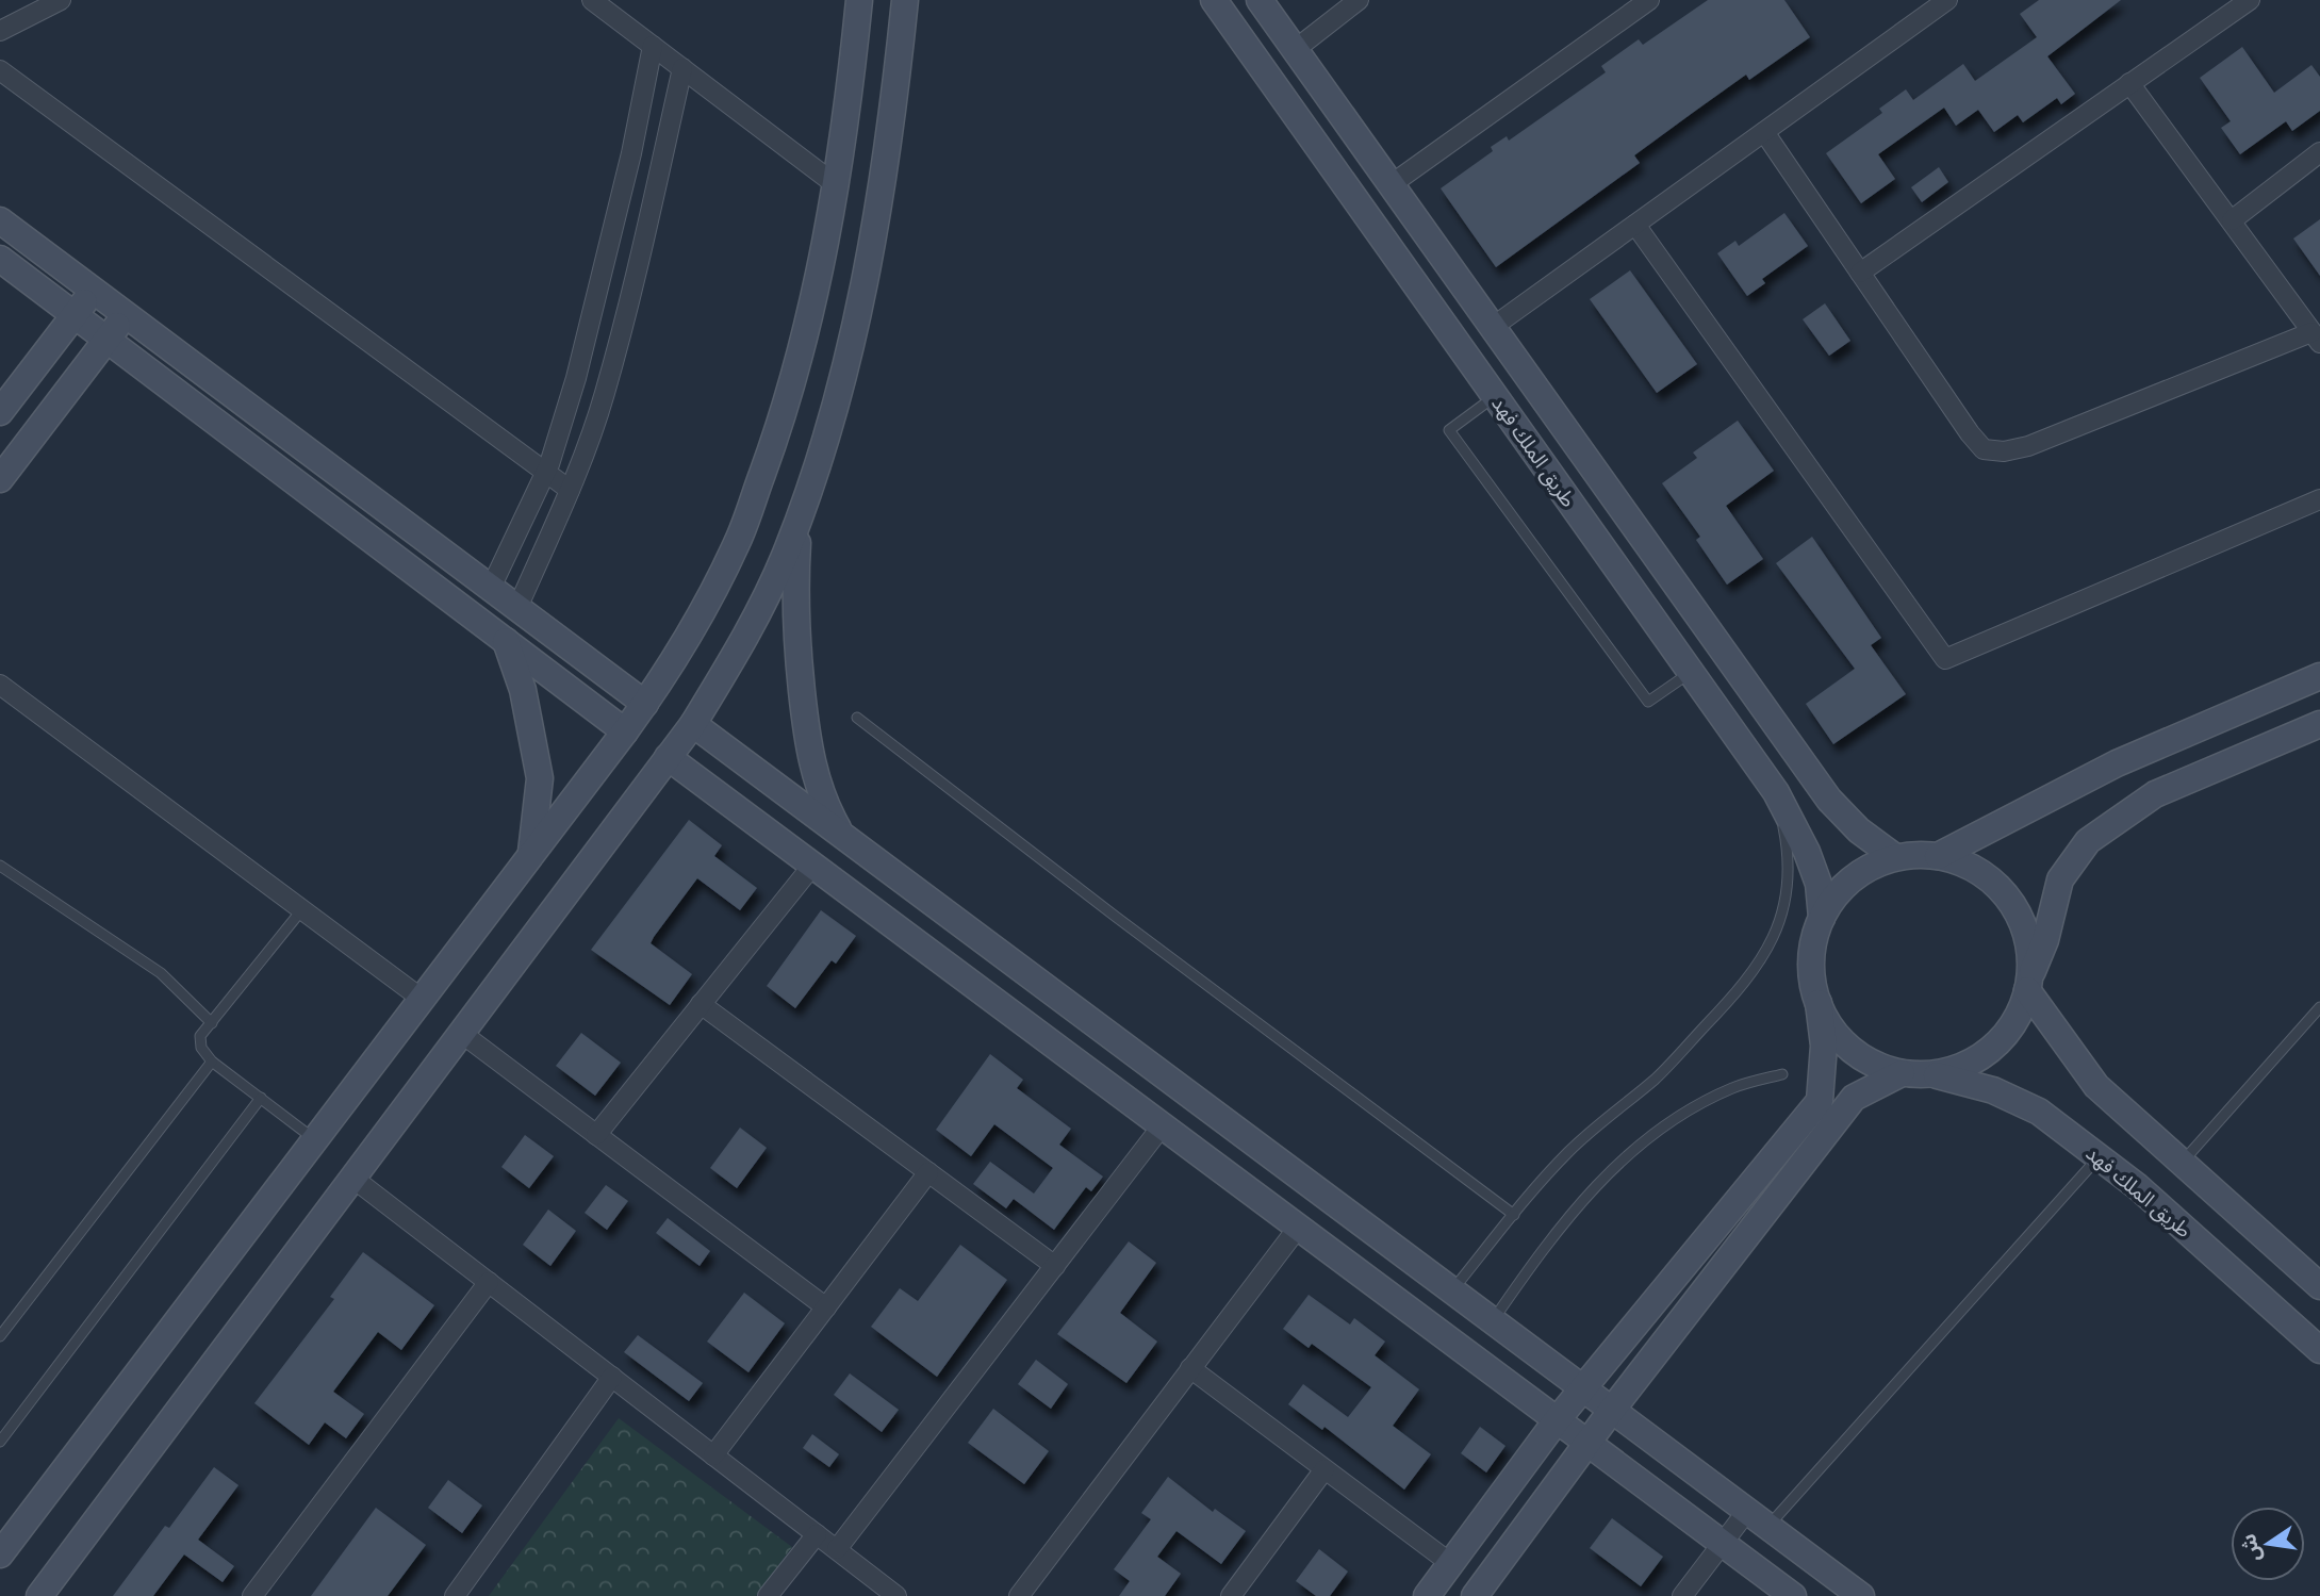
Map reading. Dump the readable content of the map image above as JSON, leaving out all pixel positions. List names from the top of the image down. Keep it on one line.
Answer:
{"streets":{"street":["طريق الملك فهد"]},"north":"left"}
